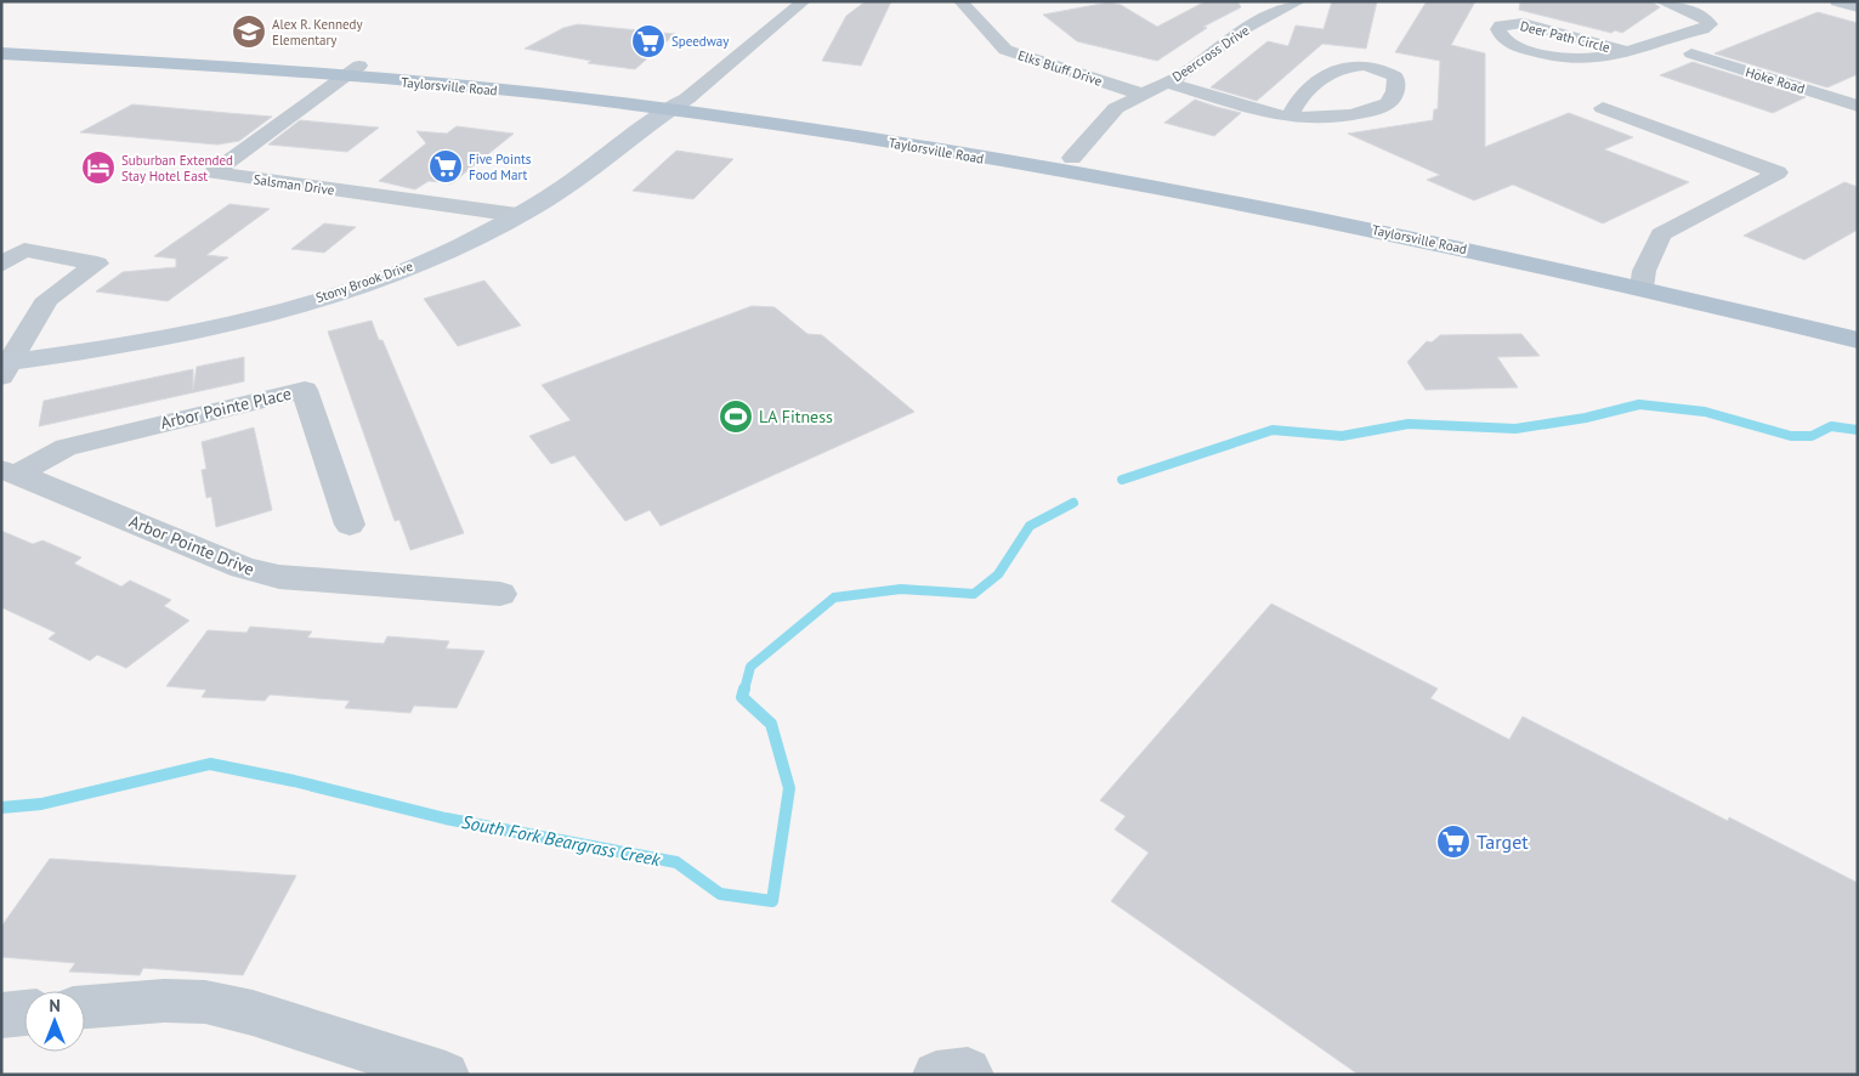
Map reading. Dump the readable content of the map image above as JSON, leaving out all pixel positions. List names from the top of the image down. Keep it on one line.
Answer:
{"streets":{"main road":["Taylorsville Road"],"street":["Deer Path Circle","Deercross Drive","Elks Bluff Drive","Hoke Road","Salsman Drive","Stony Brook Drive","Arbor Pointe Place","Arbor Pointe Drive"]},"crossings":[["Deercross Drive","Elks Bluff Drive"],["Deercross Drive","Taylorsville Road"],["Taylorsville Road","Salsman Drive"],["Taylorsville Road","Stony Brook Drive"],["Salsman Drive","Stony Brook Drive"],["Arbor Pointe Place","Arbor Pointe Drive"]],"water":["South Fork Beargrass Creek"],"places":{"school or university":["Alex R. Kennedy Elementary"],"supermarket":["Speedway","Five Points Food Mart","Target"],"hotel":["Suburban Extended Stay Hotel East"],"sports":["LA Fitness"]},"north":"top"}
